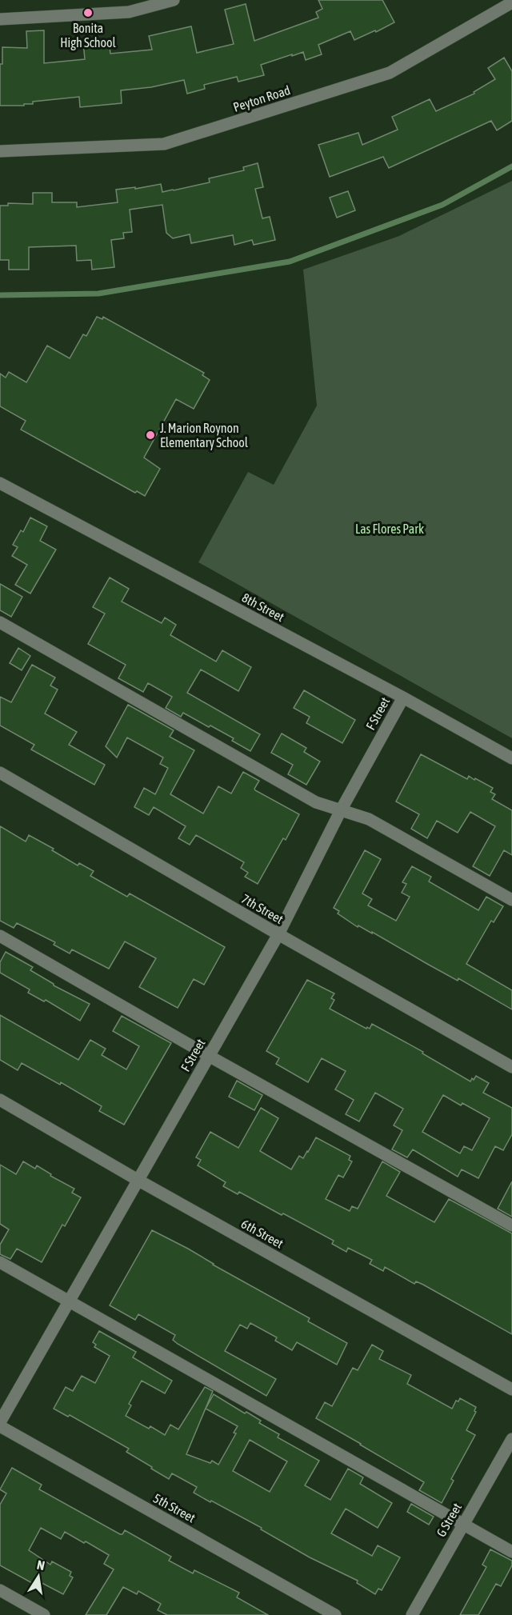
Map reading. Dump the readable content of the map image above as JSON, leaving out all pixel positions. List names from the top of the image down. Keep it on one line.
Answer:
{"streets":{"street":["Peyton Road","8th Street","F Street","7th Street","6th Street","5th Street","G Street"]},"crossings":[["8th Street","F Street"],["F Street","7th Street"],["F Street","6th Street"]],"parks":["Las Flores Park"],"places":["Bonita High School","J. Marion Roynon Elementary School"],"north":"top"}
